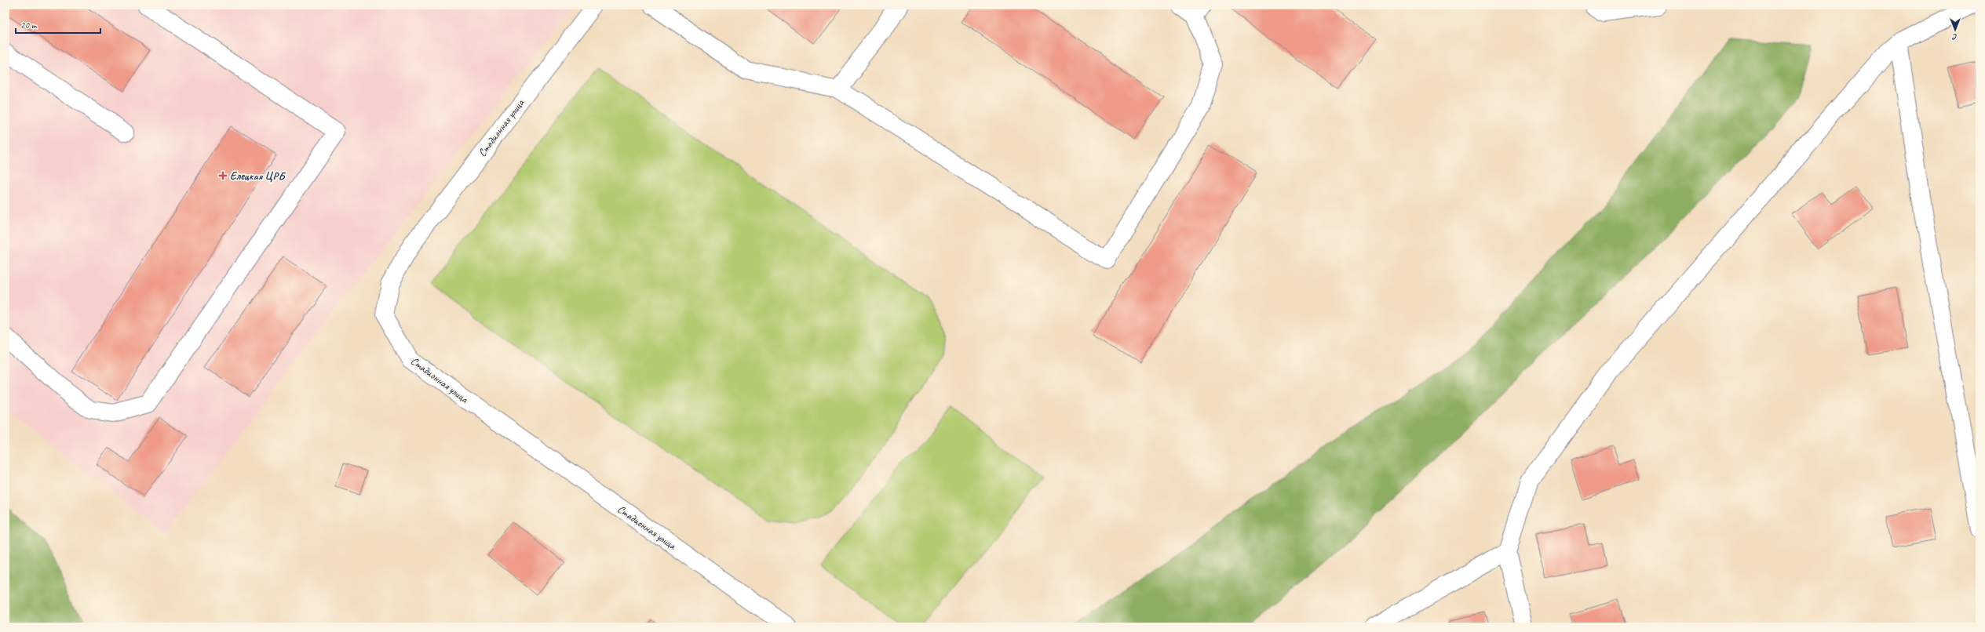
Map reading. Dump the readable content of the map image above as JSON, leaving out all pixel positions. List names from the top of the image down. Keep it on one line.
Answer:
{"streets":{"street":["Стадионная улица"]},"places":{"health":["Елецкая ЦРБ"]},"scale_bar":"20 m","north":"bottom"}
